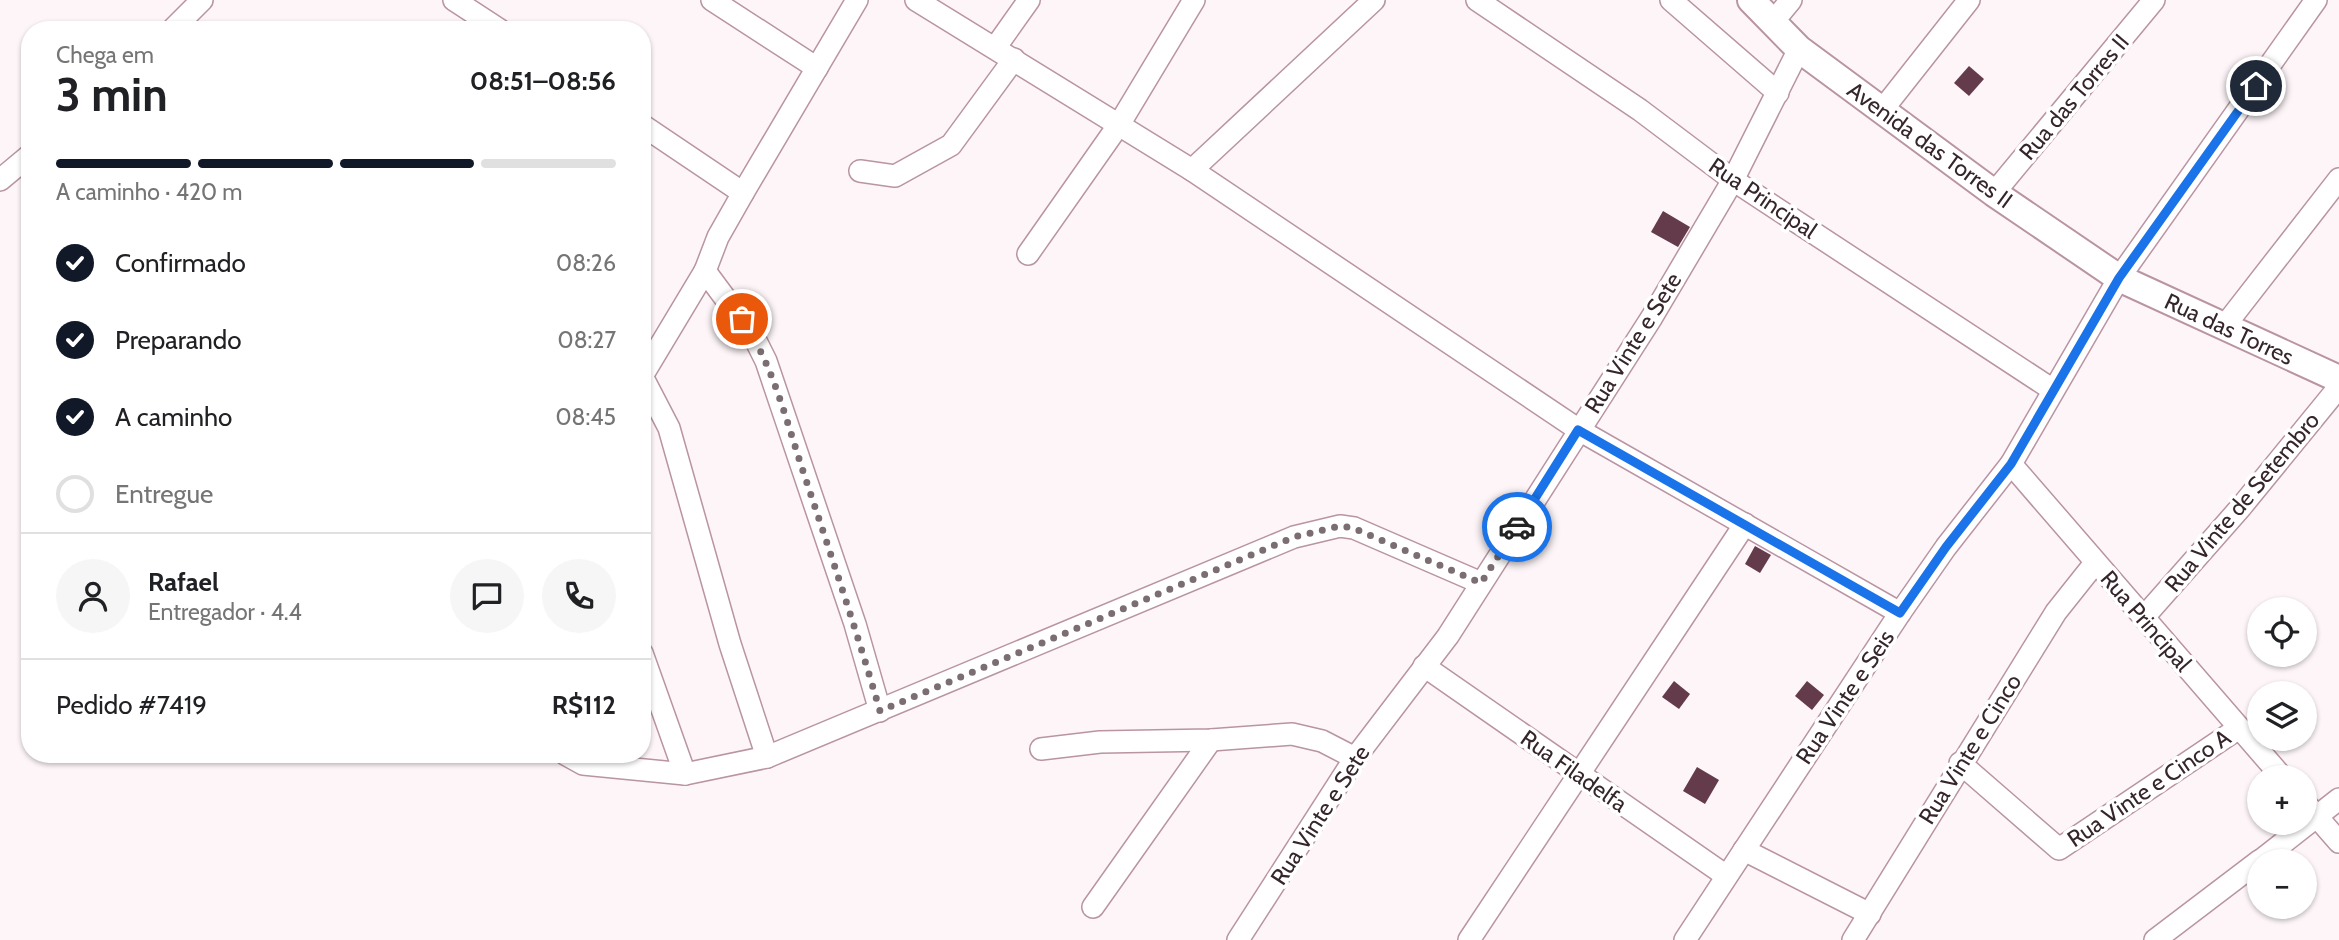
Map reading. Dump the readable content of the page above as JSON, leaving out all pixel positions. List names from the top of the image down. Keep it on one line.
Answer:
{"streets":{"street":["Rua das Torres II","Avenida das Torres II","Rua Principal","Rua das Torres","Rua Vinte e Sete","Rua Vinte de Setembro","Rua Vinte e Seis","Rua Vinte e Cinco","Rua Filadelfa","Rua Vinte e Cinco A"]},"crossings":[["Rua das Torres II","Avenida das Torres II"],["Avenida das Torres II","Rua das Torres"],["Avenida das Torres II","Rua Vinte e Sete"],["Avenida das Torres II","Rua Vinte e Seis"],["Rua Principal","Rua Vinte e Sete"],["Rua Principal","Rua Vinte de Setembro"],["Rua Principal","Rua Vinte e Seis"],["Rua Principal","Rua Vinte e Cinco"],["Rua Principal","Rua Vinte e Cinco A"],["Rua das Torres","Rua Vinte e Seis"],["Rua Vinte e Sete","Rua Filadelfa"],["Rua Vinte e Seis","Rua Filadelfa"],["Rua Vinte e Cinco","Rua Vinte e Cinco A"]],"page":{"heading":["3 min","Chega em","08:51–08:56"],"panel":["Rafael","Entregador · 4.4","Pedido #7419","R$112"],"bar":"A caminho · 420 m","list":[["Confirmado","08:26"],["Preparando","08:27"],["A caminho","08:45"],"Entregue"],"map_buttons":["+","−"]}}
